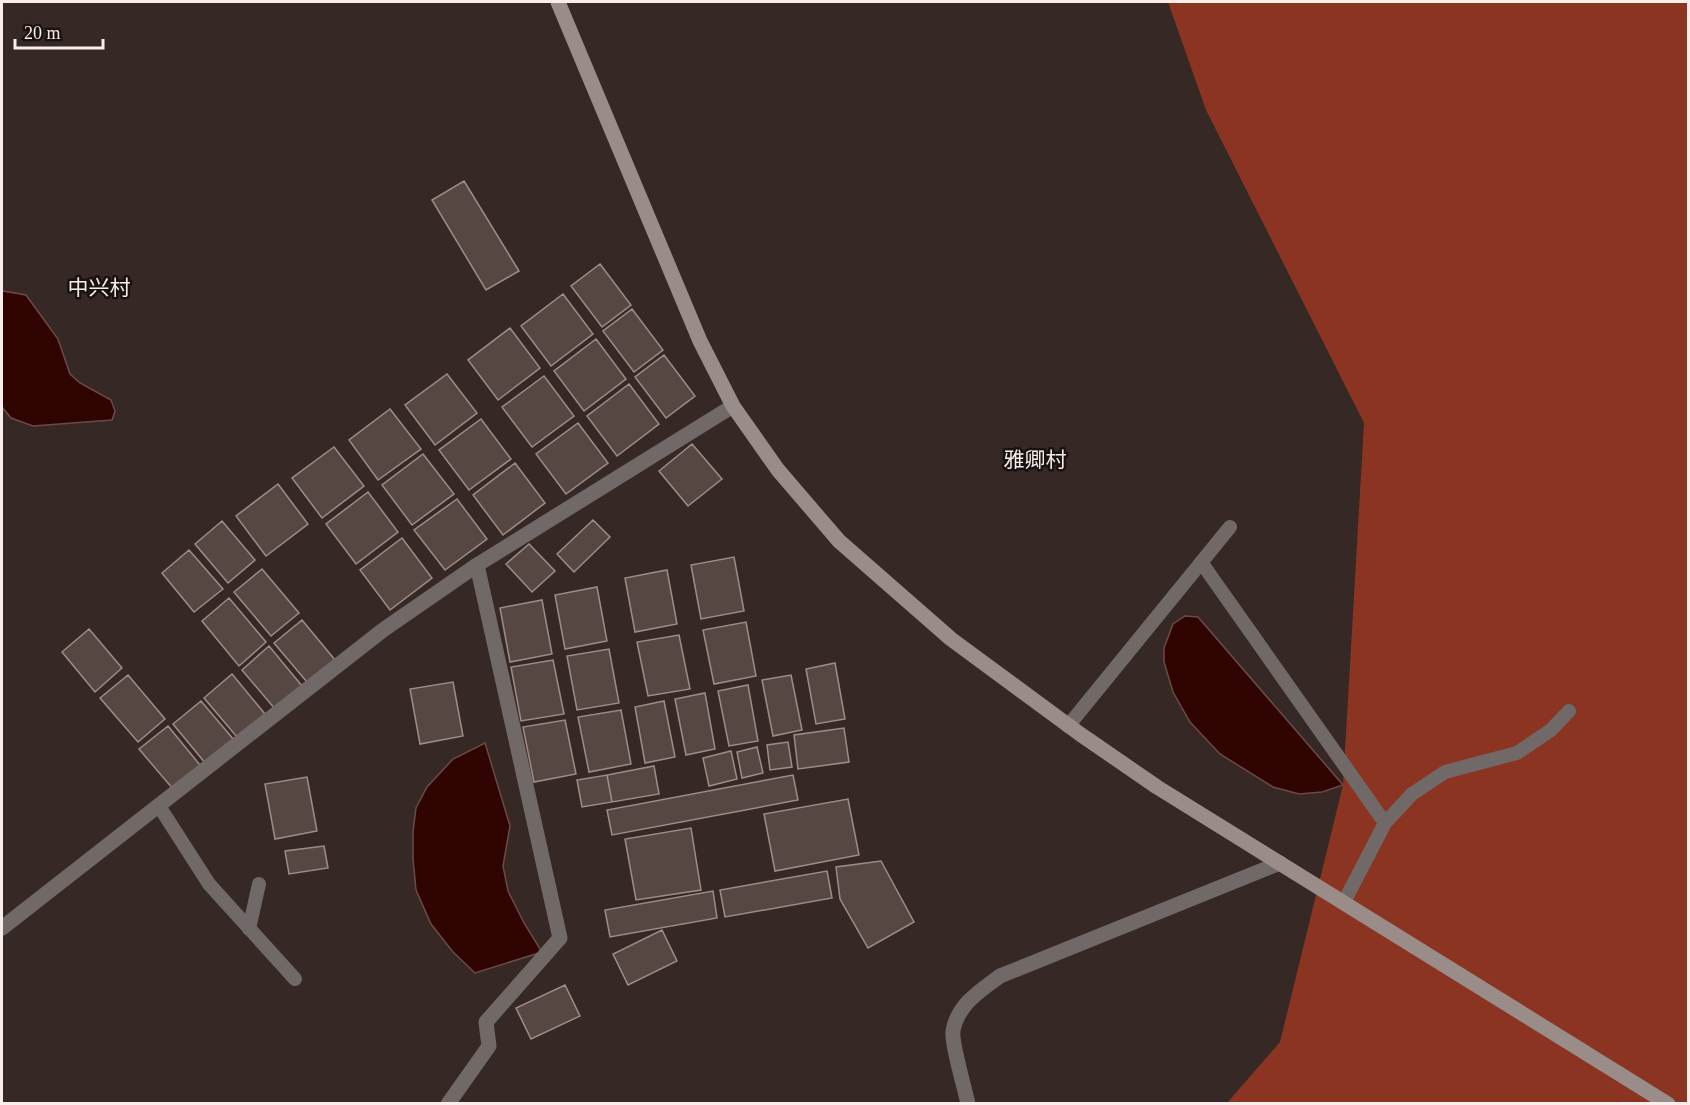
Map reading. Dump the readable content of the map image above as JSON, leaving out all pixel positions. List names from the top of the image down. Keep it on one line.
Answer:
{"districts":["中兴村","雅卿村"],"scale_bar":"20 m"}
